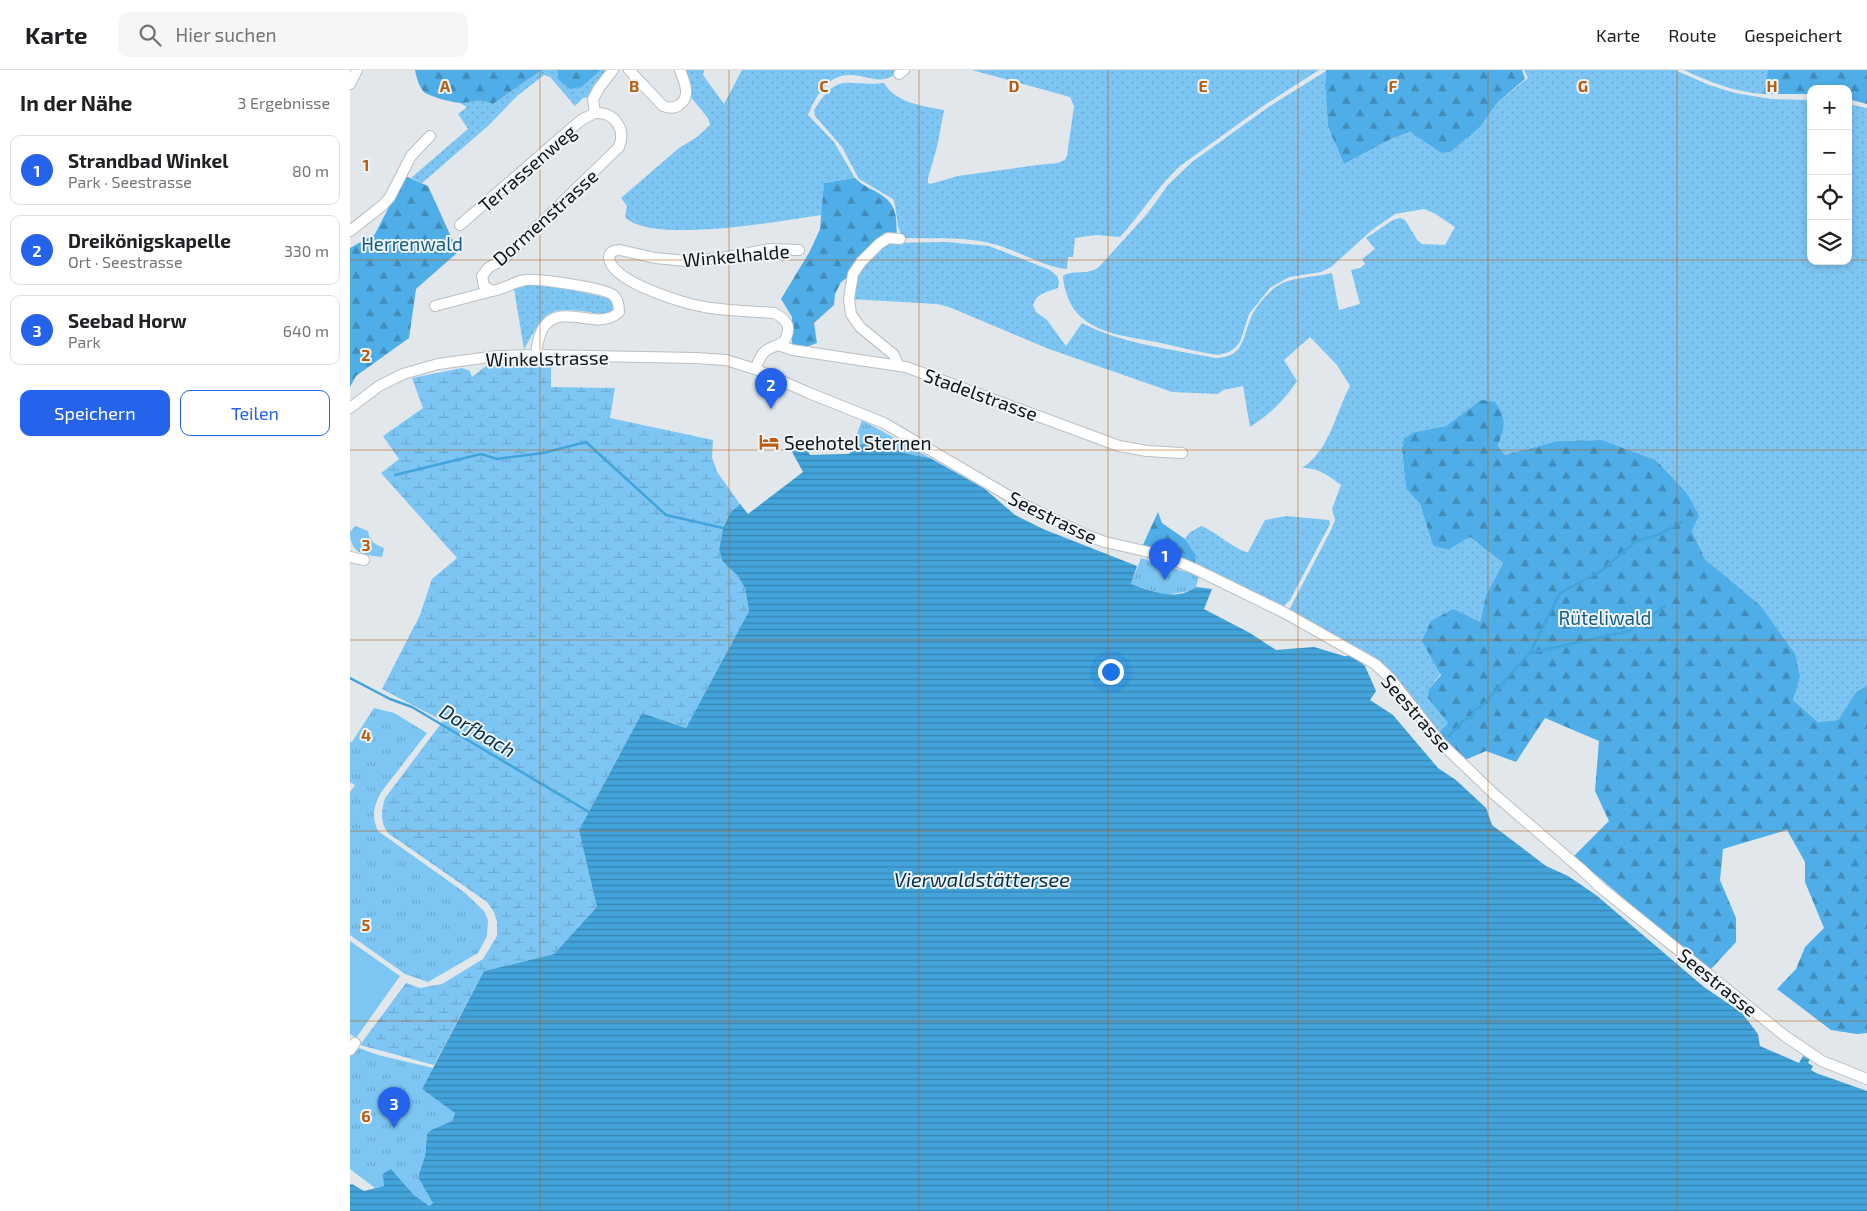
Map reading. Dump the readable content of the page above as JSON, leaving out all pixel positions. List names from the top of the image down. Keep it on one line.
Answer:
{"streets":{"street":["Terrassenweg","Dormenstrasse","Winkelhalde","Winkelstrasse","Stadelstrasse","Seestrasse"]},"crossings":[["Terrassenweg","Dormenstrasse"],["Dormenstrasse","Winkelstrasse"],["Winkelhalde","Winkelstrasse"],["Winkelhalde","Stadelstrasse"],["Winkelhalde","Seestrasse"],["Winkelstrasse","Seestrasse"]],"water":["Dorfbach","Vierwaldstättersee"],"parks":["Herrenwald","Rüteliwald"],"places":{"hotel":["Seehotel Sternen"]},"page":{"header":"Karte","search":"Hier suchen","nav":["Karte","Route","Gespeichert"],"heading":["In der Nähe","3 Ergebnisse"],"map_buttons":["+","−"],"list":[{"mark":"1","name":"Strandbad Winkel","note":"Park · Seestrasse","value":"80 m"},{"mark":"2","name":"Dreikönigskapelle","note":"Ort · Seestrasse","value":"330 m"},{"mark":"3","name":"Seebad Horw","note":"Park","value":"640 m"}],"pins":["2","1","3"],"buttons":["Speichern","Teilen"]},"grid":{"columns":["A","B","C","D","E","F","G","H"],"rows":["1","2","3","4","5","6"]}}
